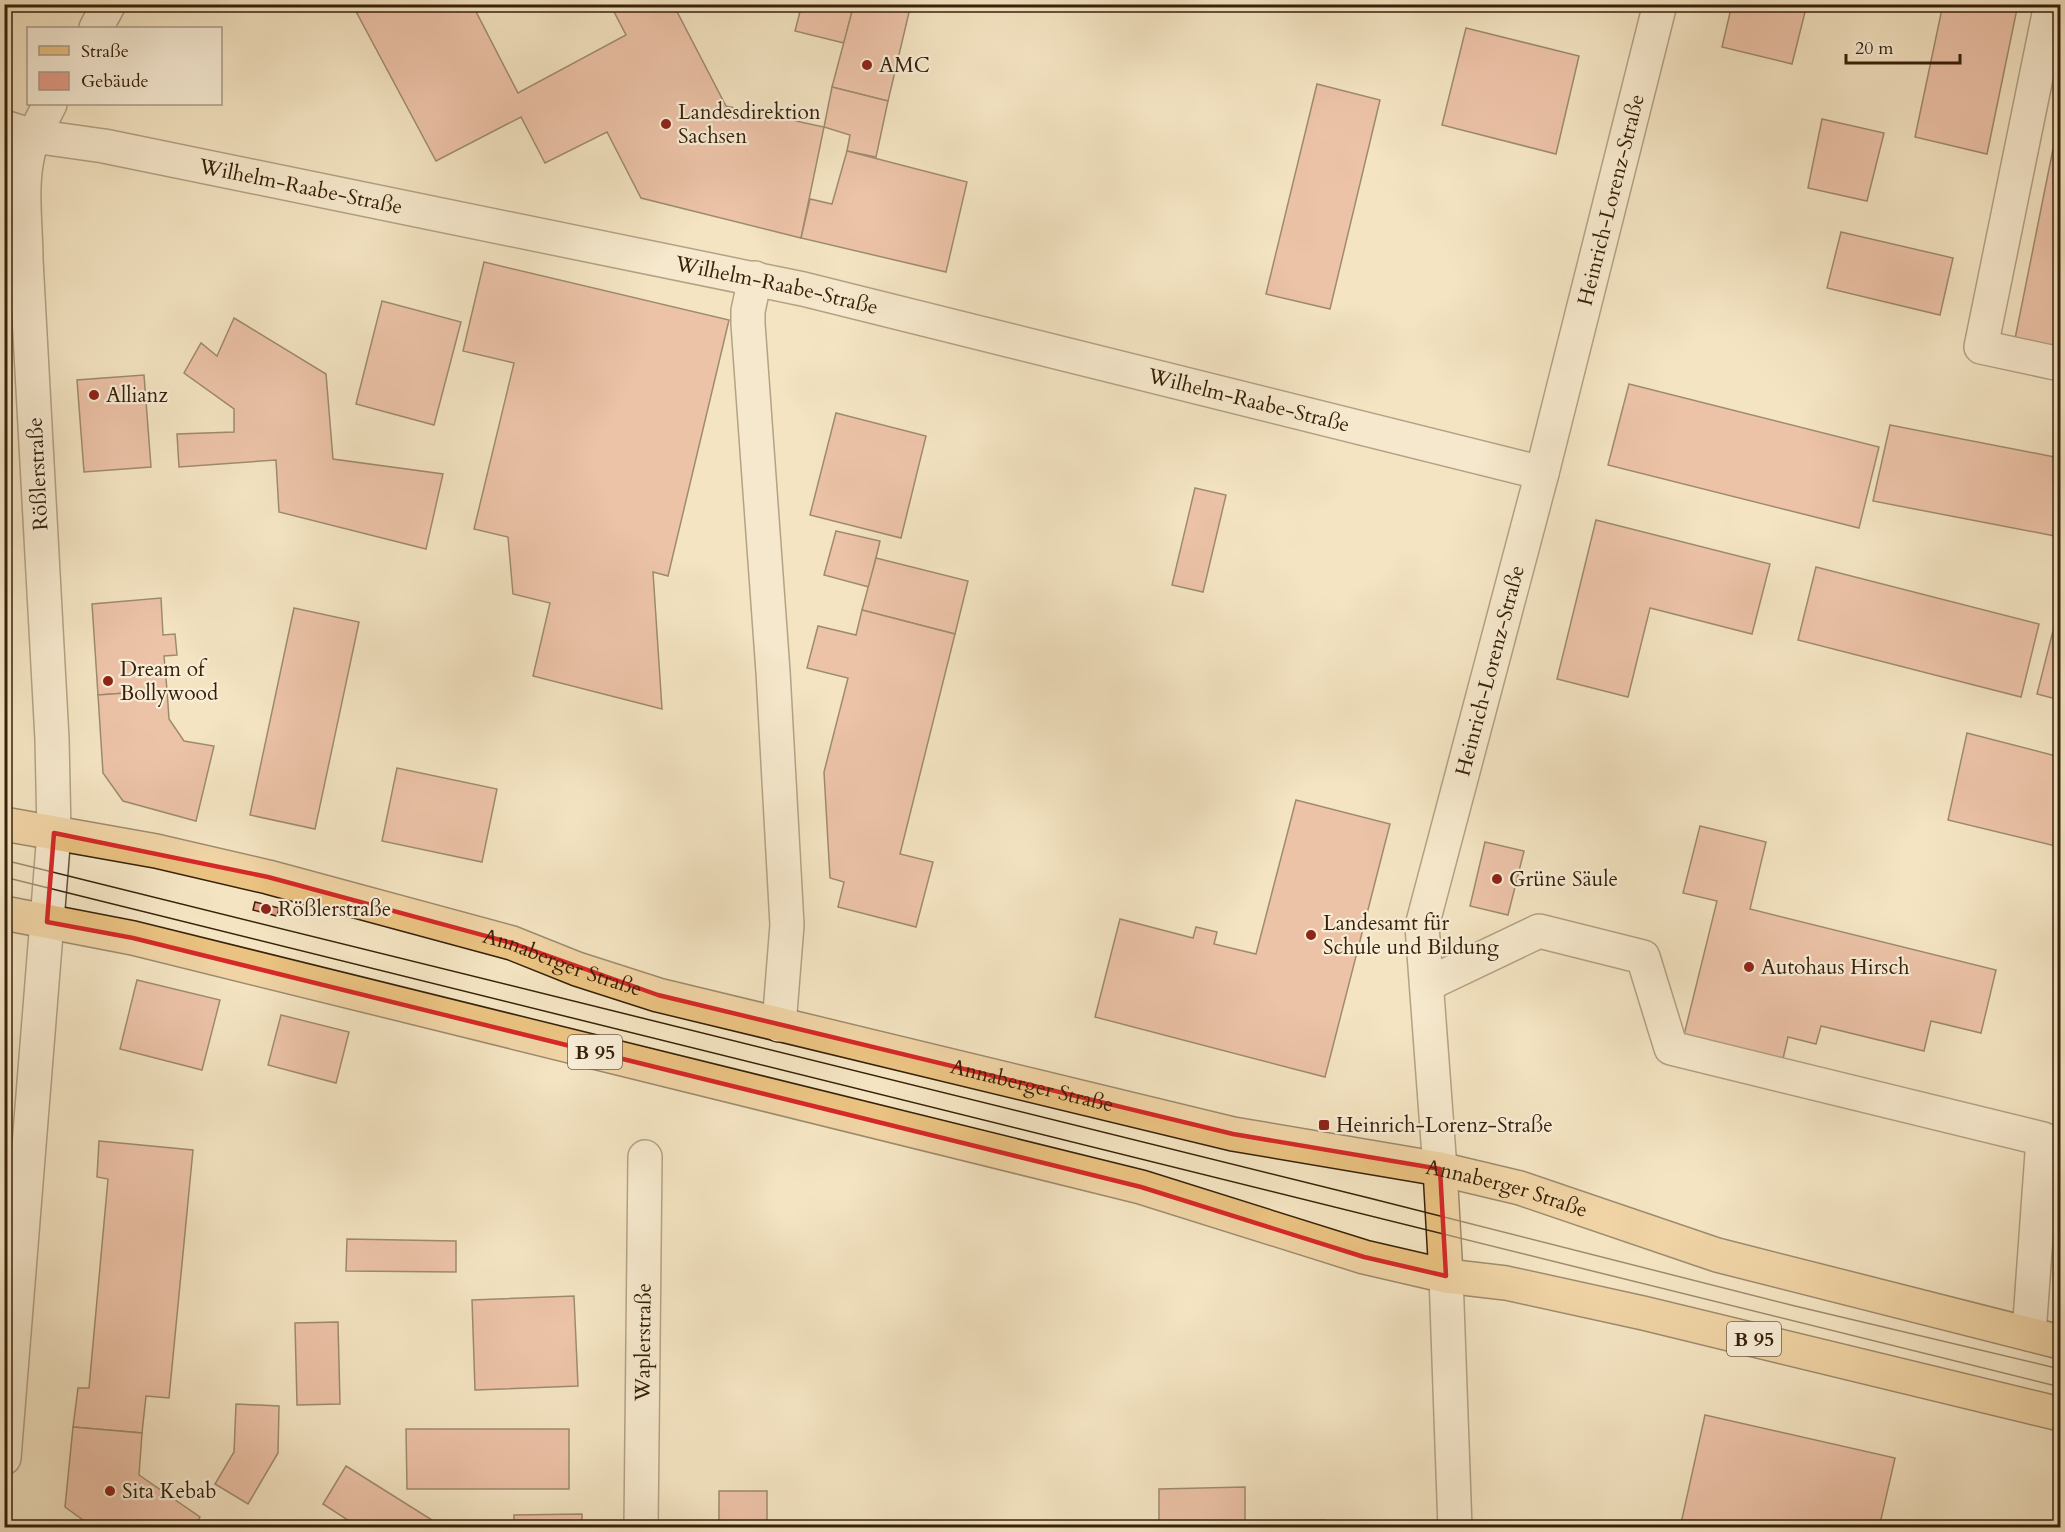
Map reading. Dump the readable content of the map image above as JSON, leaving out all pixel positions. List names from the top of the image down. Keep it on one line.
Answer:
{"streets":{"main road":["Heinrich-Lorenz-Straße","Annaberger Straße","B 95"],"street":["Wilhelm-Raabe-Straße","Rößlerstraße","Waplerstraße"]},"crossings":[["Wilhelm-Raabe-Straße","Heinrich-Lorenz-Straße"],["Wilhelm-Raabe-Straße","Rößlerstraße"],["Heinrich-Lorenz-Straße","Annaberger Straße"],["Heinrich-Lorenz-Straße","B 95"],["Rößlerstraße","Annaberger Straße"],["Rößlerstraße","B 95"]],"places":{"other":["AMC","Landesdirektion Sachsen","Allianz","Dream of Bollywood","Grüne Säule","Rößlerstraße","Landesamt für Schule und Bildung","Autohaus Hirsch","Sita Kebab"],"transit":["Heinrich-Lorenz-Straße"]},"legend":["Straße","Gebäude"],"scale_bar":"20 m"}
